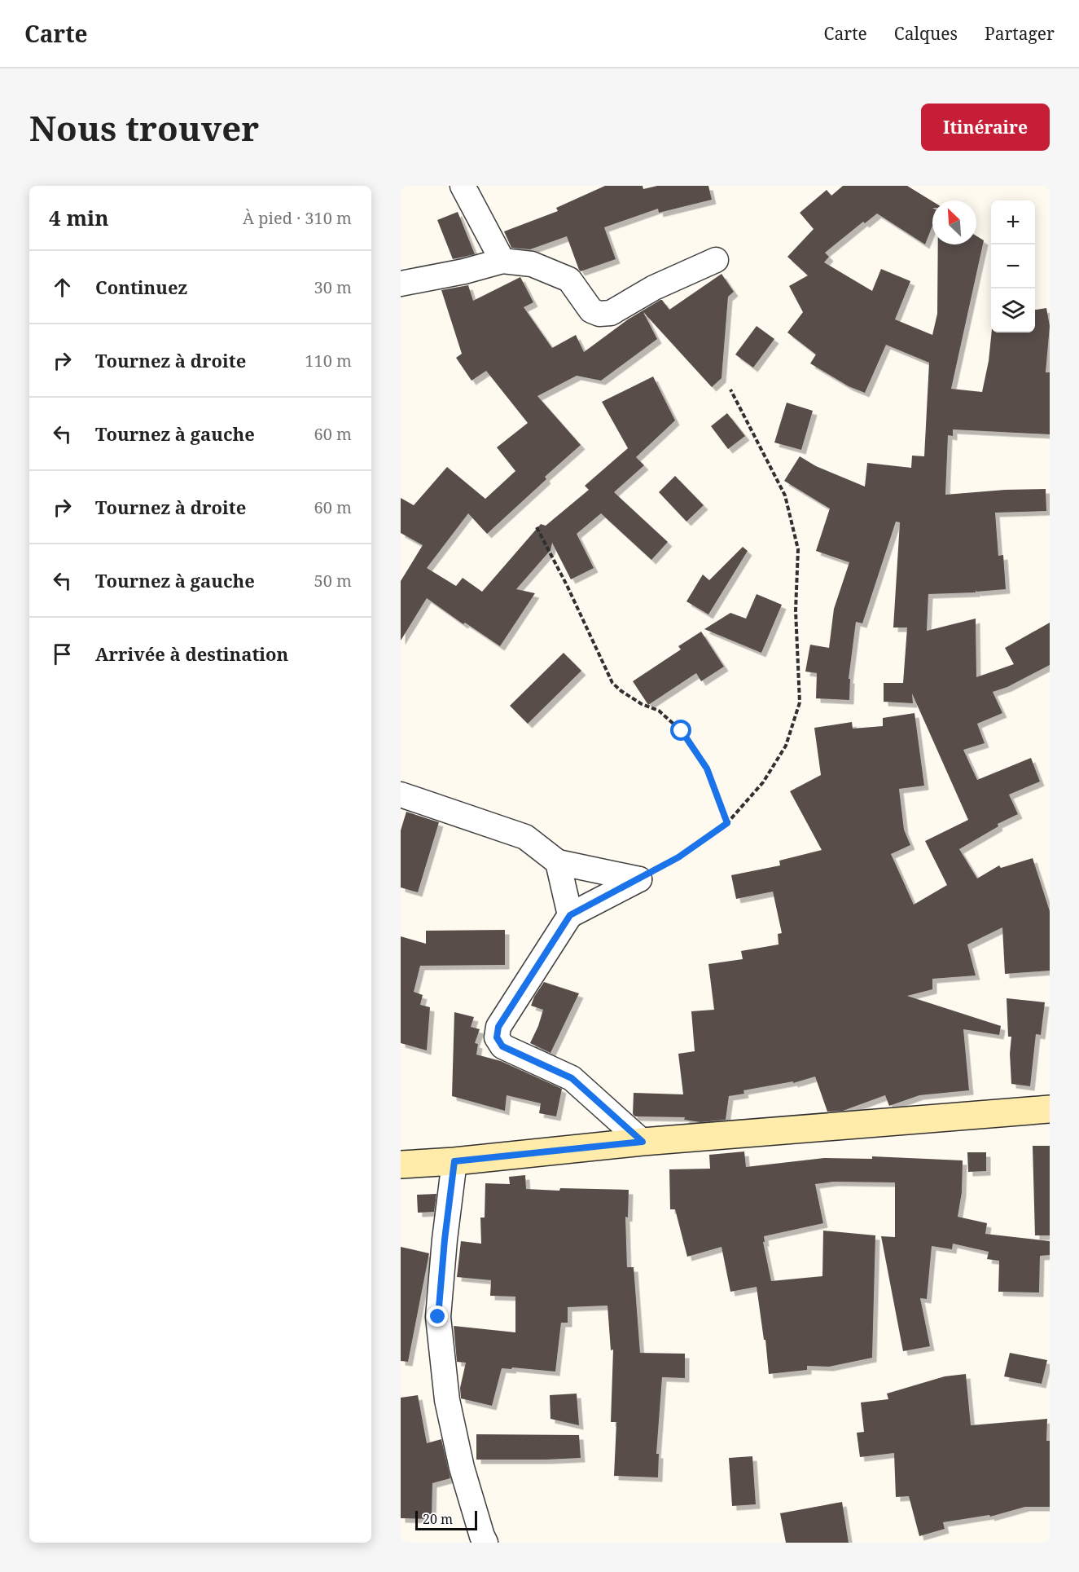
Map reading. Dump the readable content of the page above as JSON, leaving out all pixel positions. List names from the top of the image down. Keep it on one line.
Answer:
{"scale_bar":"20 m","north":"top left","page":{"header":"Carte","nav":["Carte","Calques","Partager"],"buttons":"Itinéraire","title":"Nous trouver","heading":["4 min","À pied · 310 m"],"map_buttons":["+","−"],"list":[["Continuez","30 m"],["Tournez à droite","110 m"],["Tournez à gauche","60 m"],["Tournez à droite","60 m"],["Tournez à gauche","50 m"],"Arrivée à destination"],"scale":"20 m"}}
